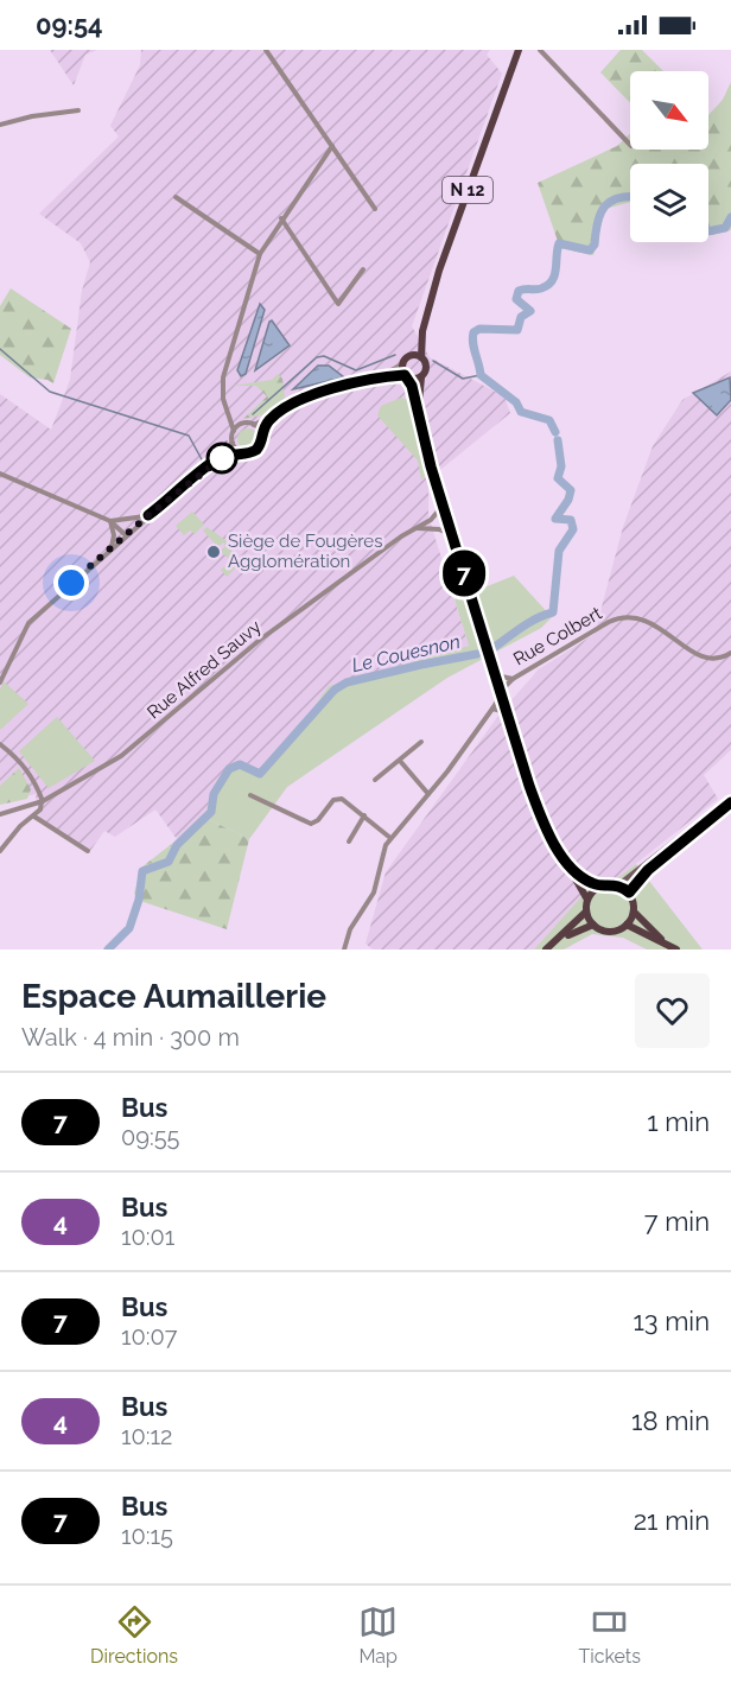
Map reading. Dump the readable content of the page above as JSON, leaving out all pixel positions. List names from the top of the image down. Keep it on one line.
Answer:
{"streets":{"main road":["N 12"],"street":["Rue Colbert","Rue Alfred Sauvy"]},"water":["Le Couesnon"],"places":["Siège de Fougères Agglomération"],"lines":["bus line 7"],"north":"bottom right","page":{"status":"09:54","on_map":"7","heading":["Espace Aumaillerie","Walk · 4 min · 300 m"],"list":[{"mark":"7","name":"Bus","note":"09:55","value":"1 min"},{"mark":"4","name":"Bus","note":"10:01","value":"7 min"},{"mark":"7","name":"Bus","note":"10:07","value":"13 min"},{"mark":"4","name":"Bus","note":"10:12","value":"18 min"},{"mark":"7","name":"Bus","note":"10:15","value":"21 min"}],"tabs":["Directions","Map","Tickets"]}}
